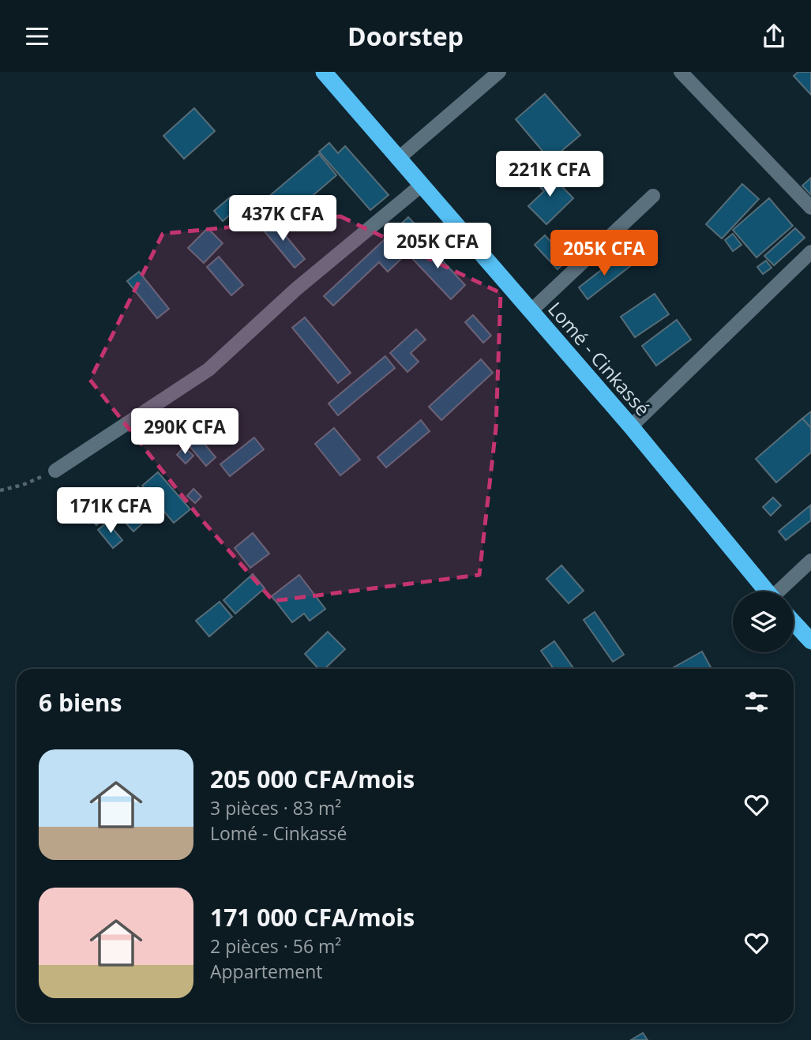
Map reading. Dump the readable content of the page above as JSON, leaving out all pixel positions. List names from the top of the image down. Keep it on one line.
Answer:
{"streets":{"highway":["Lomé - Cinkassé"]},"page":{"header":"Doorstep","price":["221K CFA","437K CFA","205K CFA","205K CFA","290K CFA","171K CFA"],"heading":"6 biens","list":[{"name":"205 000 CFA/mois","note":"3 pièces · 83 m² · Lomé - Cinkassé"},{"name":"171 000 CFA/mois","note":"2 pièces · 56 m² · Appartement"}]}}
